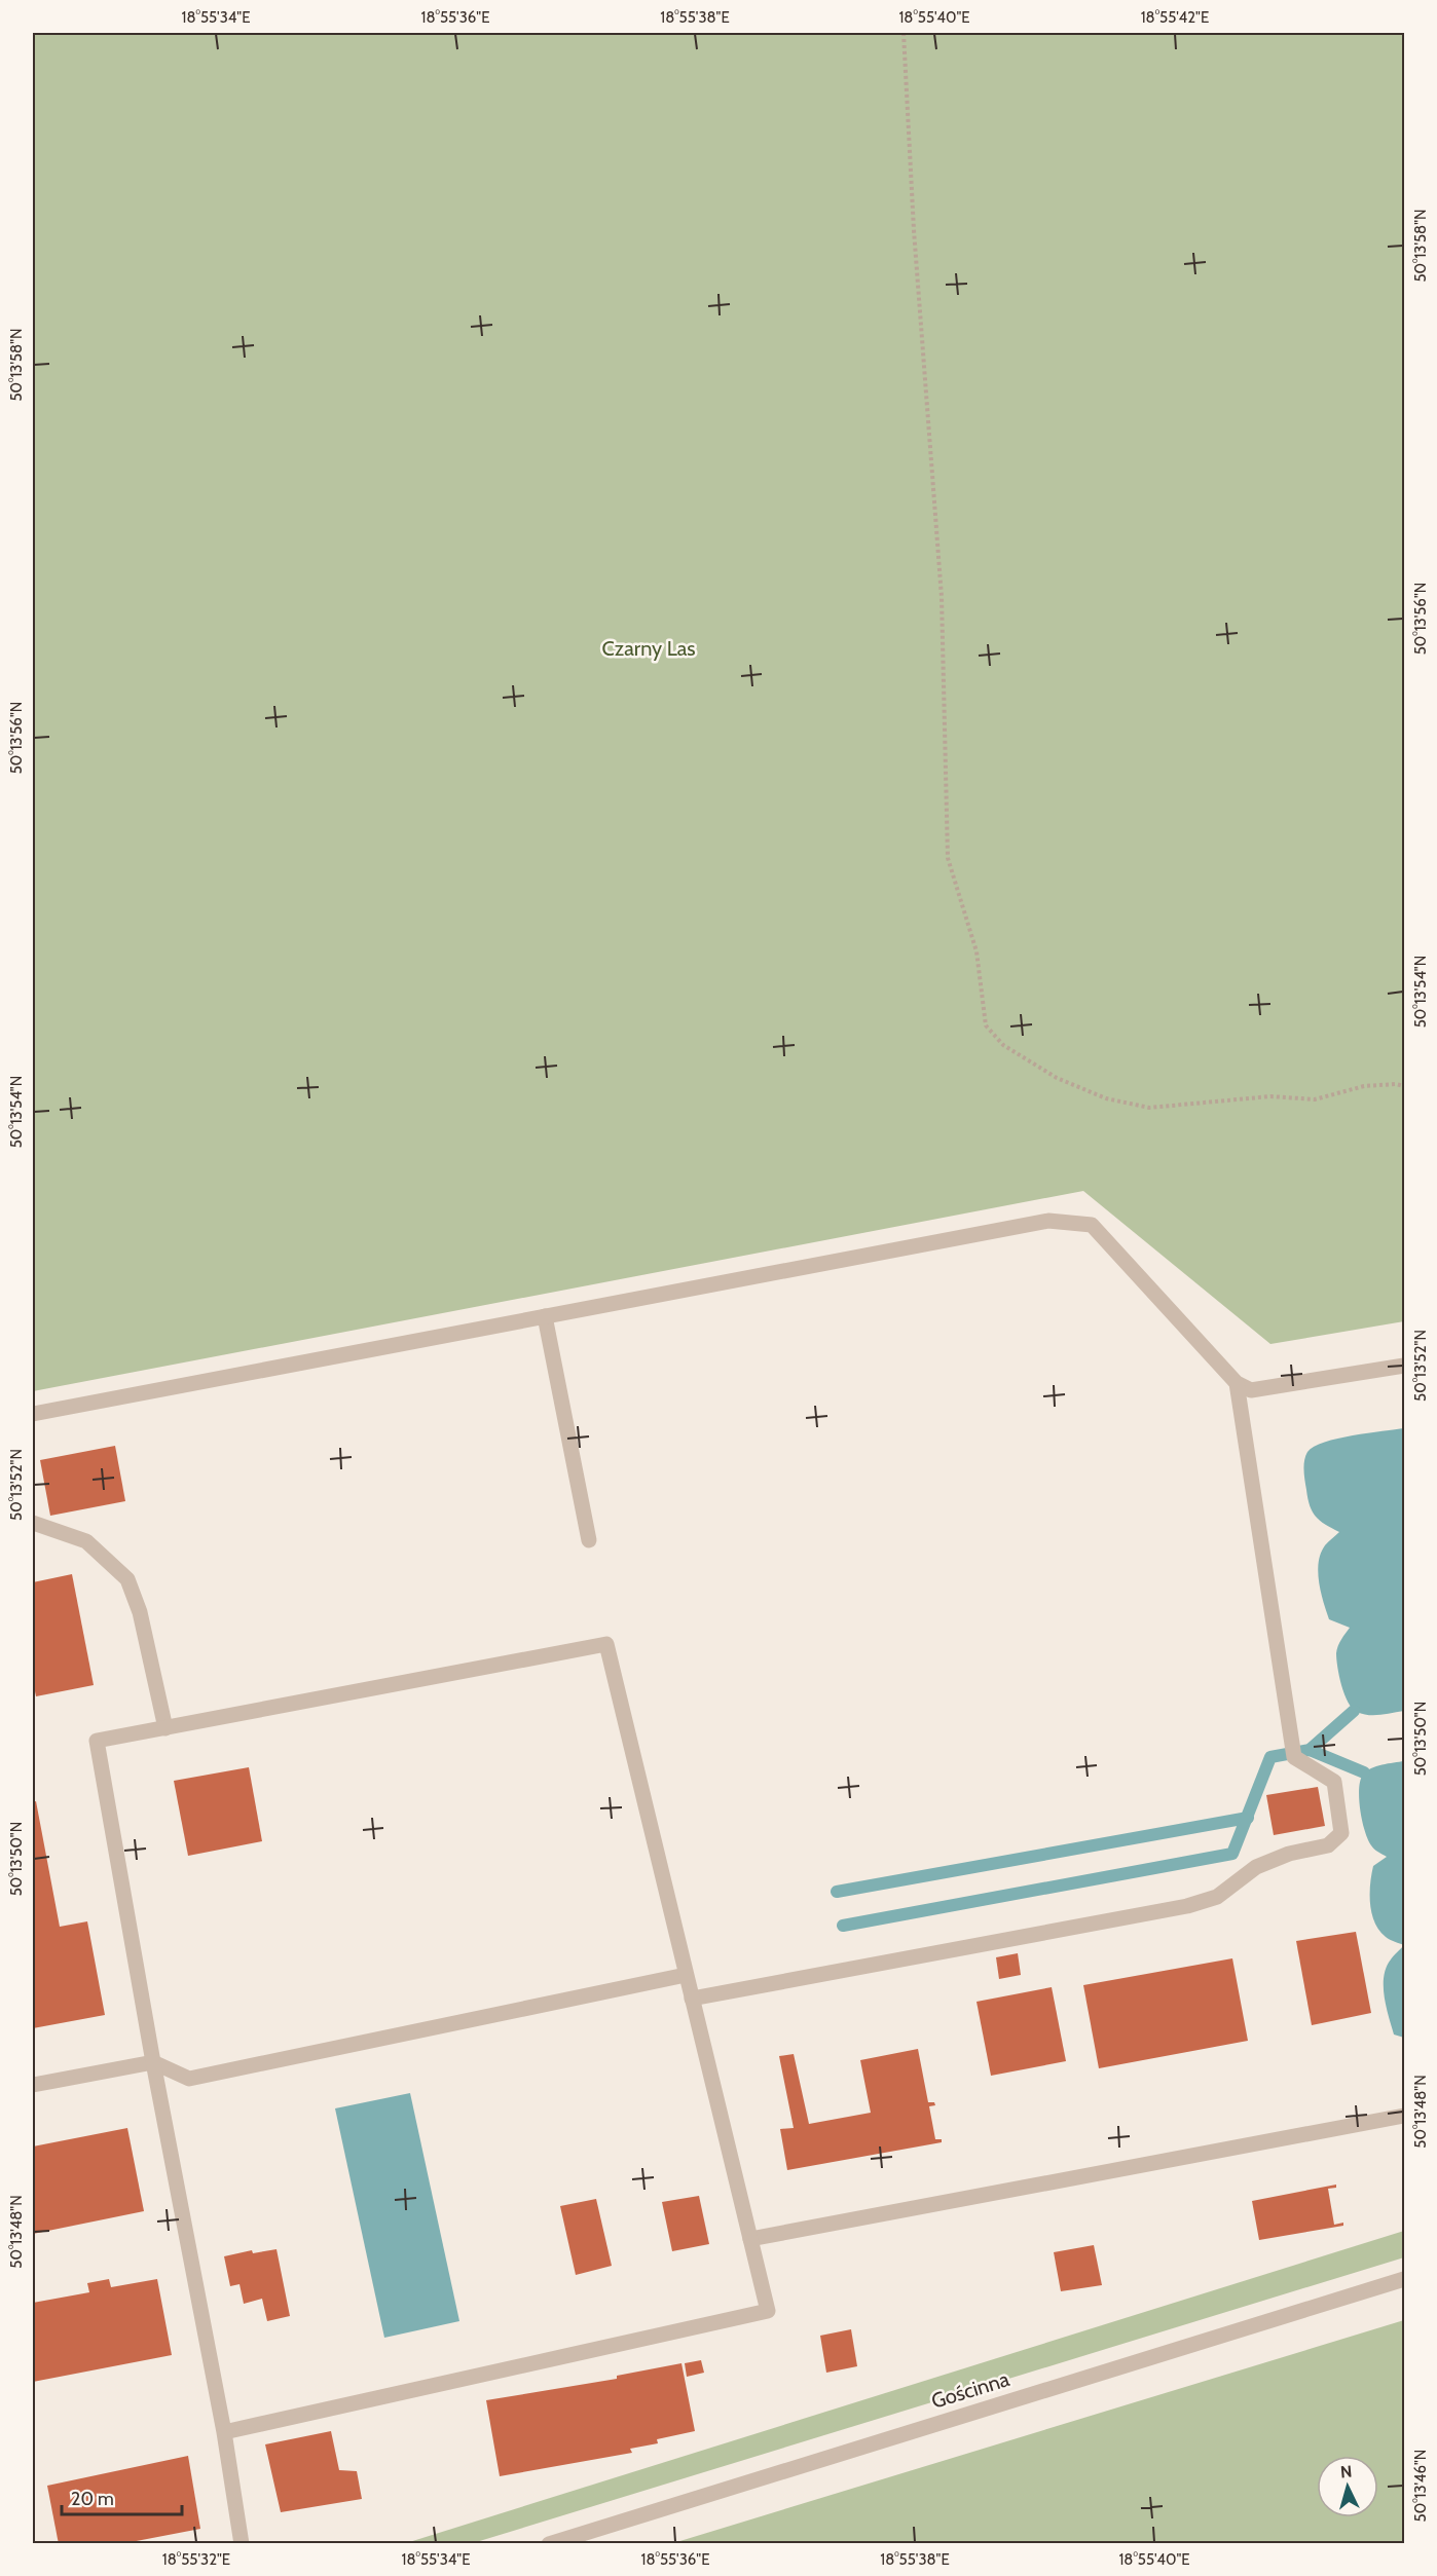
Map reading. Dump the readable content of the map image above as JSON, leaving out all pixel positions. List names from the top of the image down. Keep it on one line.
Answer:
{"streets":{"street":["Gościnna"]},"parks":["Czarny Las"],"scale_bar":"20 m","north":"top","coordinates":["18°55'34\"E","18°55'36\"E","18°55'38\"E","18°55'40\"E","18°55'42\"E","50°13'58\"N","50°13'56\"N","50°13'54\"N","50°13'52\"N","50°13'50\"N","50°13'48\"N","50°13'46\"N","18°55'32\"E"]}
